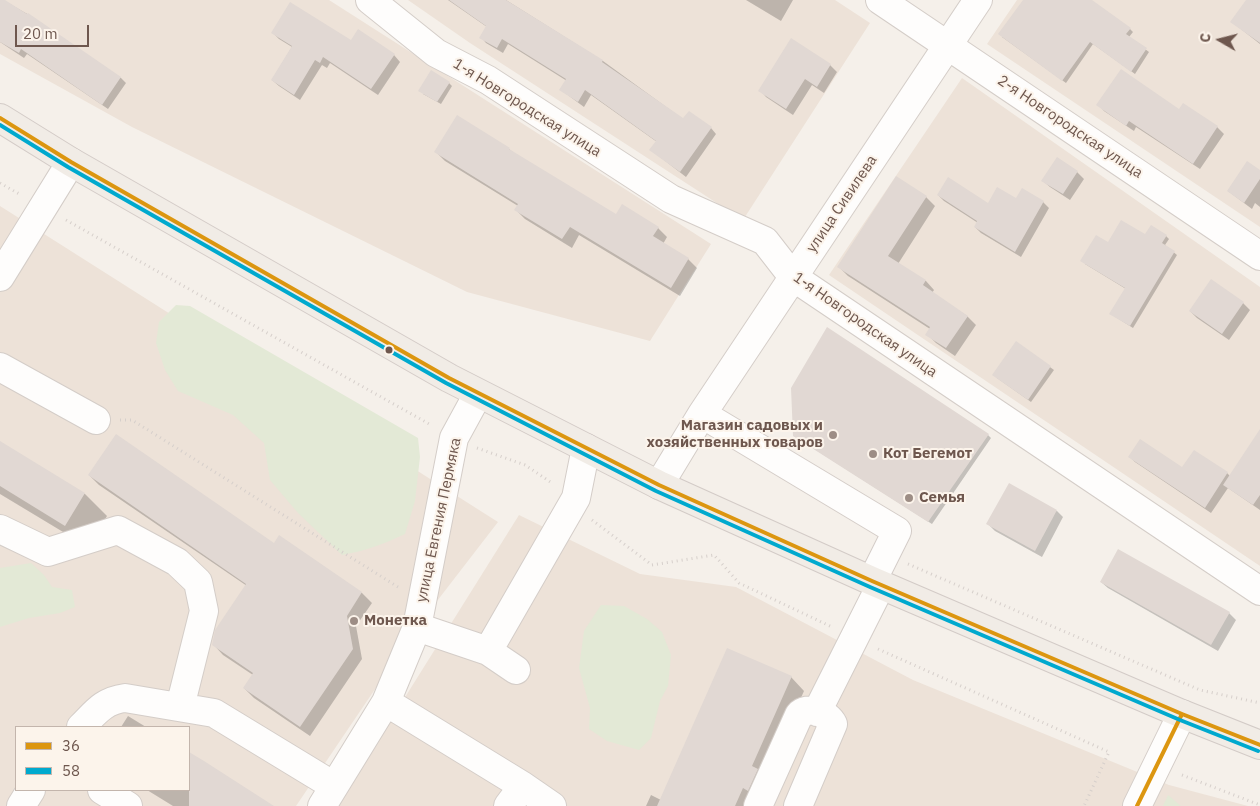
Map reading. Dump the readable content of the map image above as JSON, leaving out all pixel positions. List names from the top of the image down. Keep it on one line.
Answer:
{"streets":{"street":["1-я Новгородская улица","2-я Новгородская улица","улица Сивилева","улица Евгения Пермяка"]},"crossings":[["1-я Новгородская улица","улица Сивилева"],["2-я Новгородская улица","улица Сивилева"]],"places":["Магазин садовых и хозяйственных товаров","Кот Бегемот","Семья","Монетка"],"lines":["transit line 36","transit line 58"],"legend":["36","58"],"scale_bar":"20 m","north":"left"}
